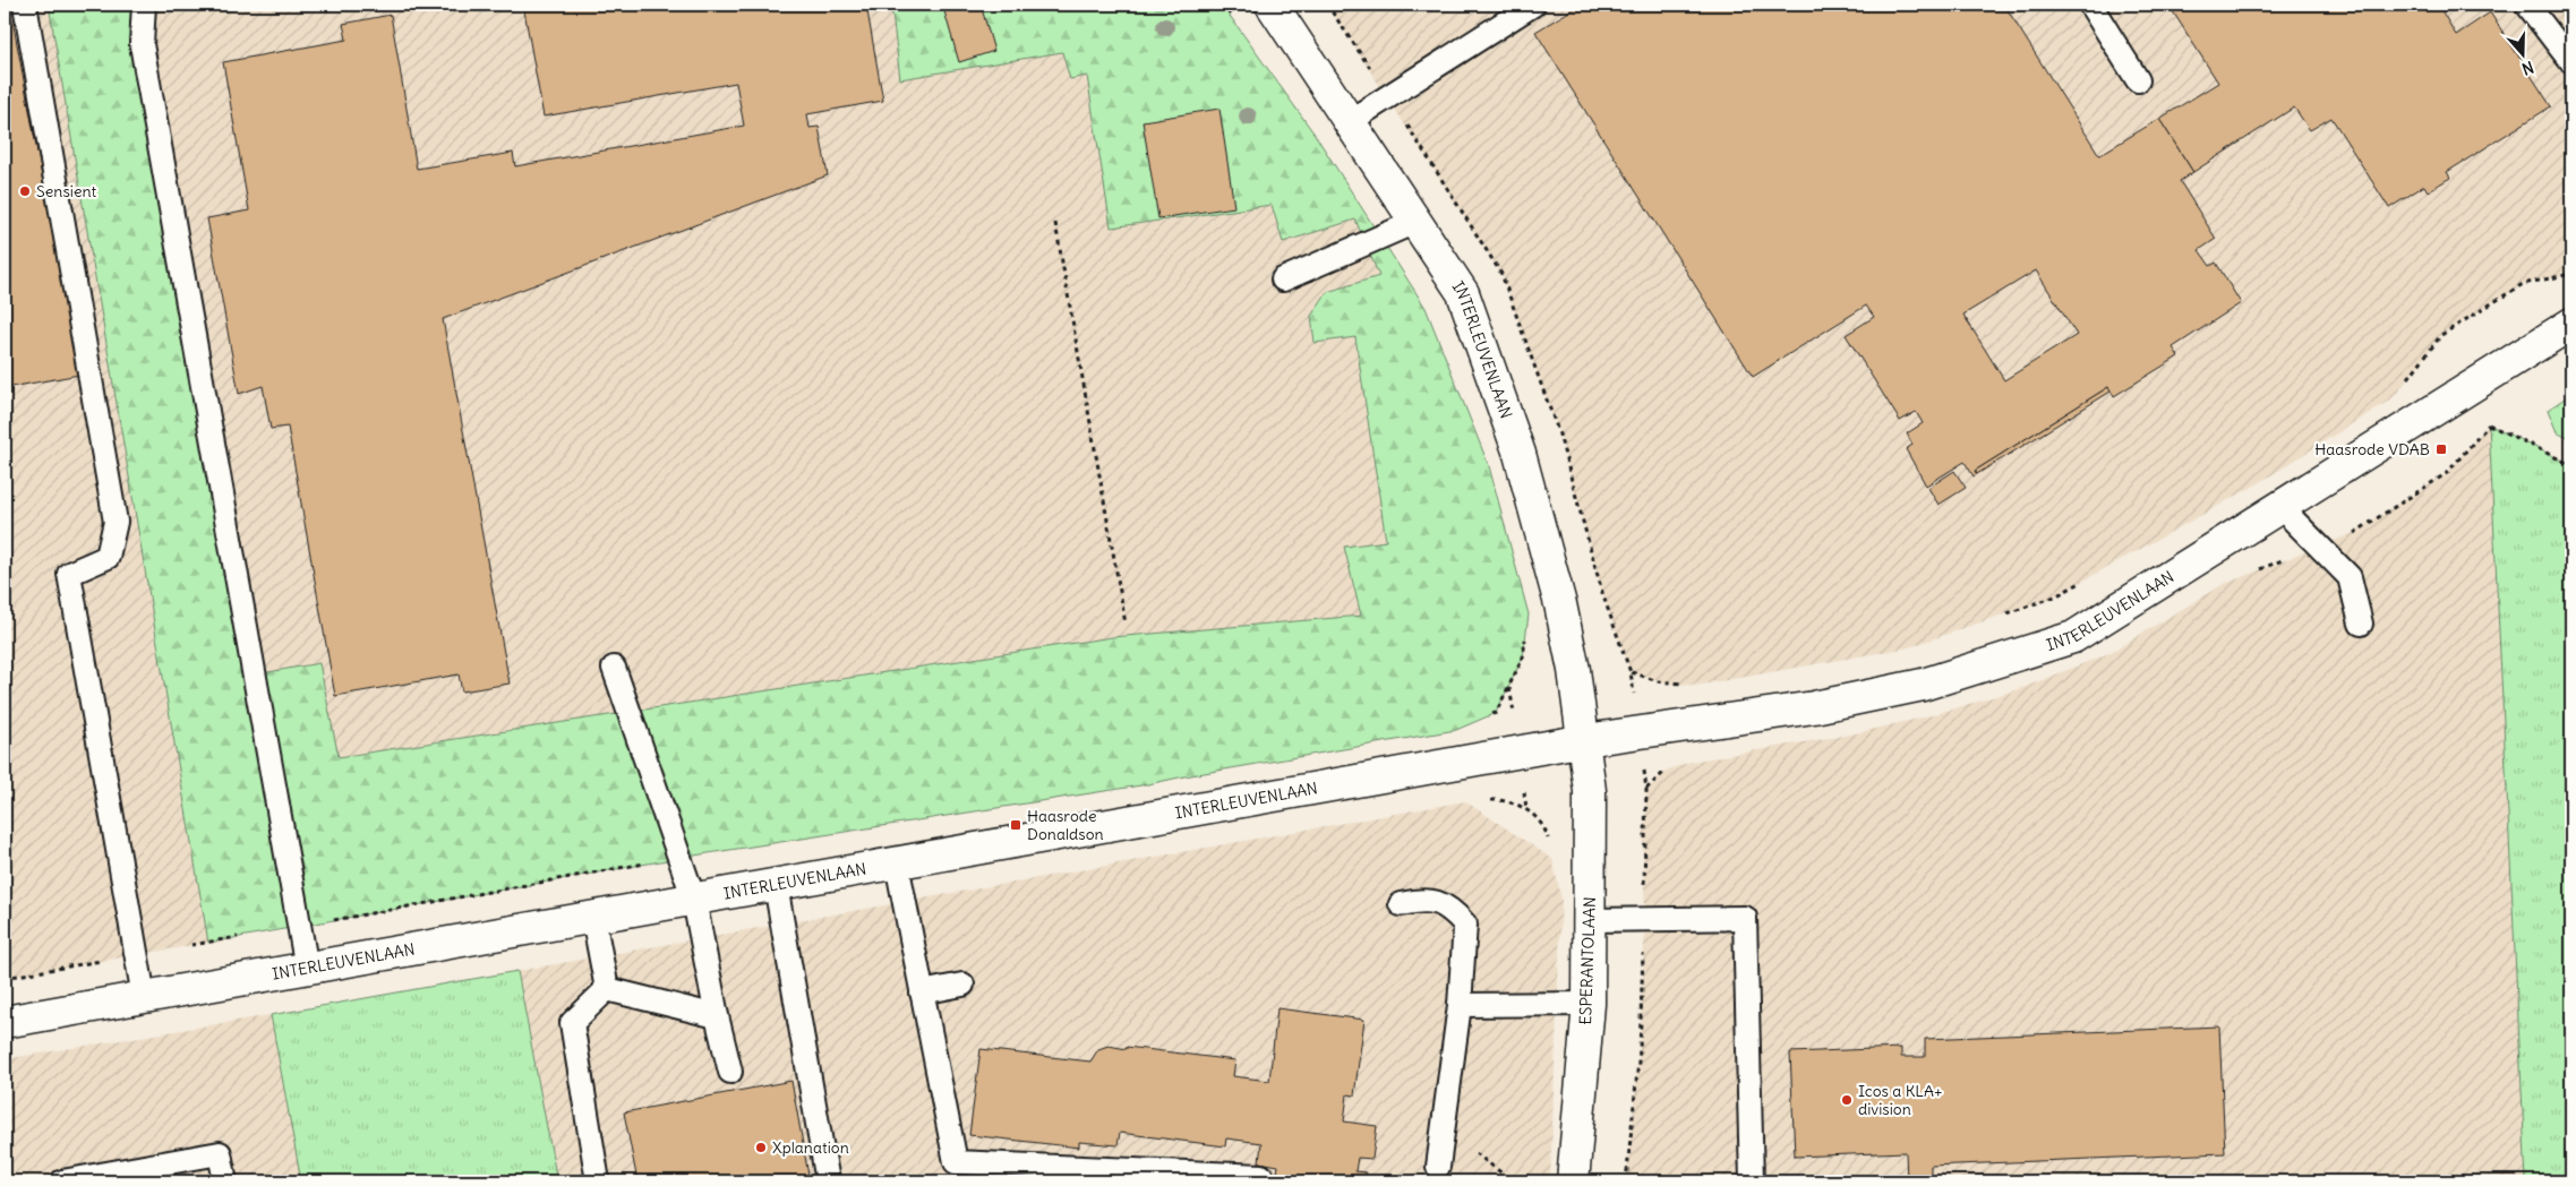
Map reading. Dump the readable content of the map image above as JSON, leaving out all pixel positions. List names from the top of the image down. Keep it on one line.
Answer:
{"streets":{"street":["INTERLEUVENLAAN","ESPERANTOLAAN"]},"crossings":[["INTERLEUVENLAAN","ESPERANTOLAAN"]],"places":{"other":["Sensient","Icos a KLA+ division","Xplanation"],"transit":["Haasrode VDAB","Haasrode Donaldson"]},"north":"bottom"}
